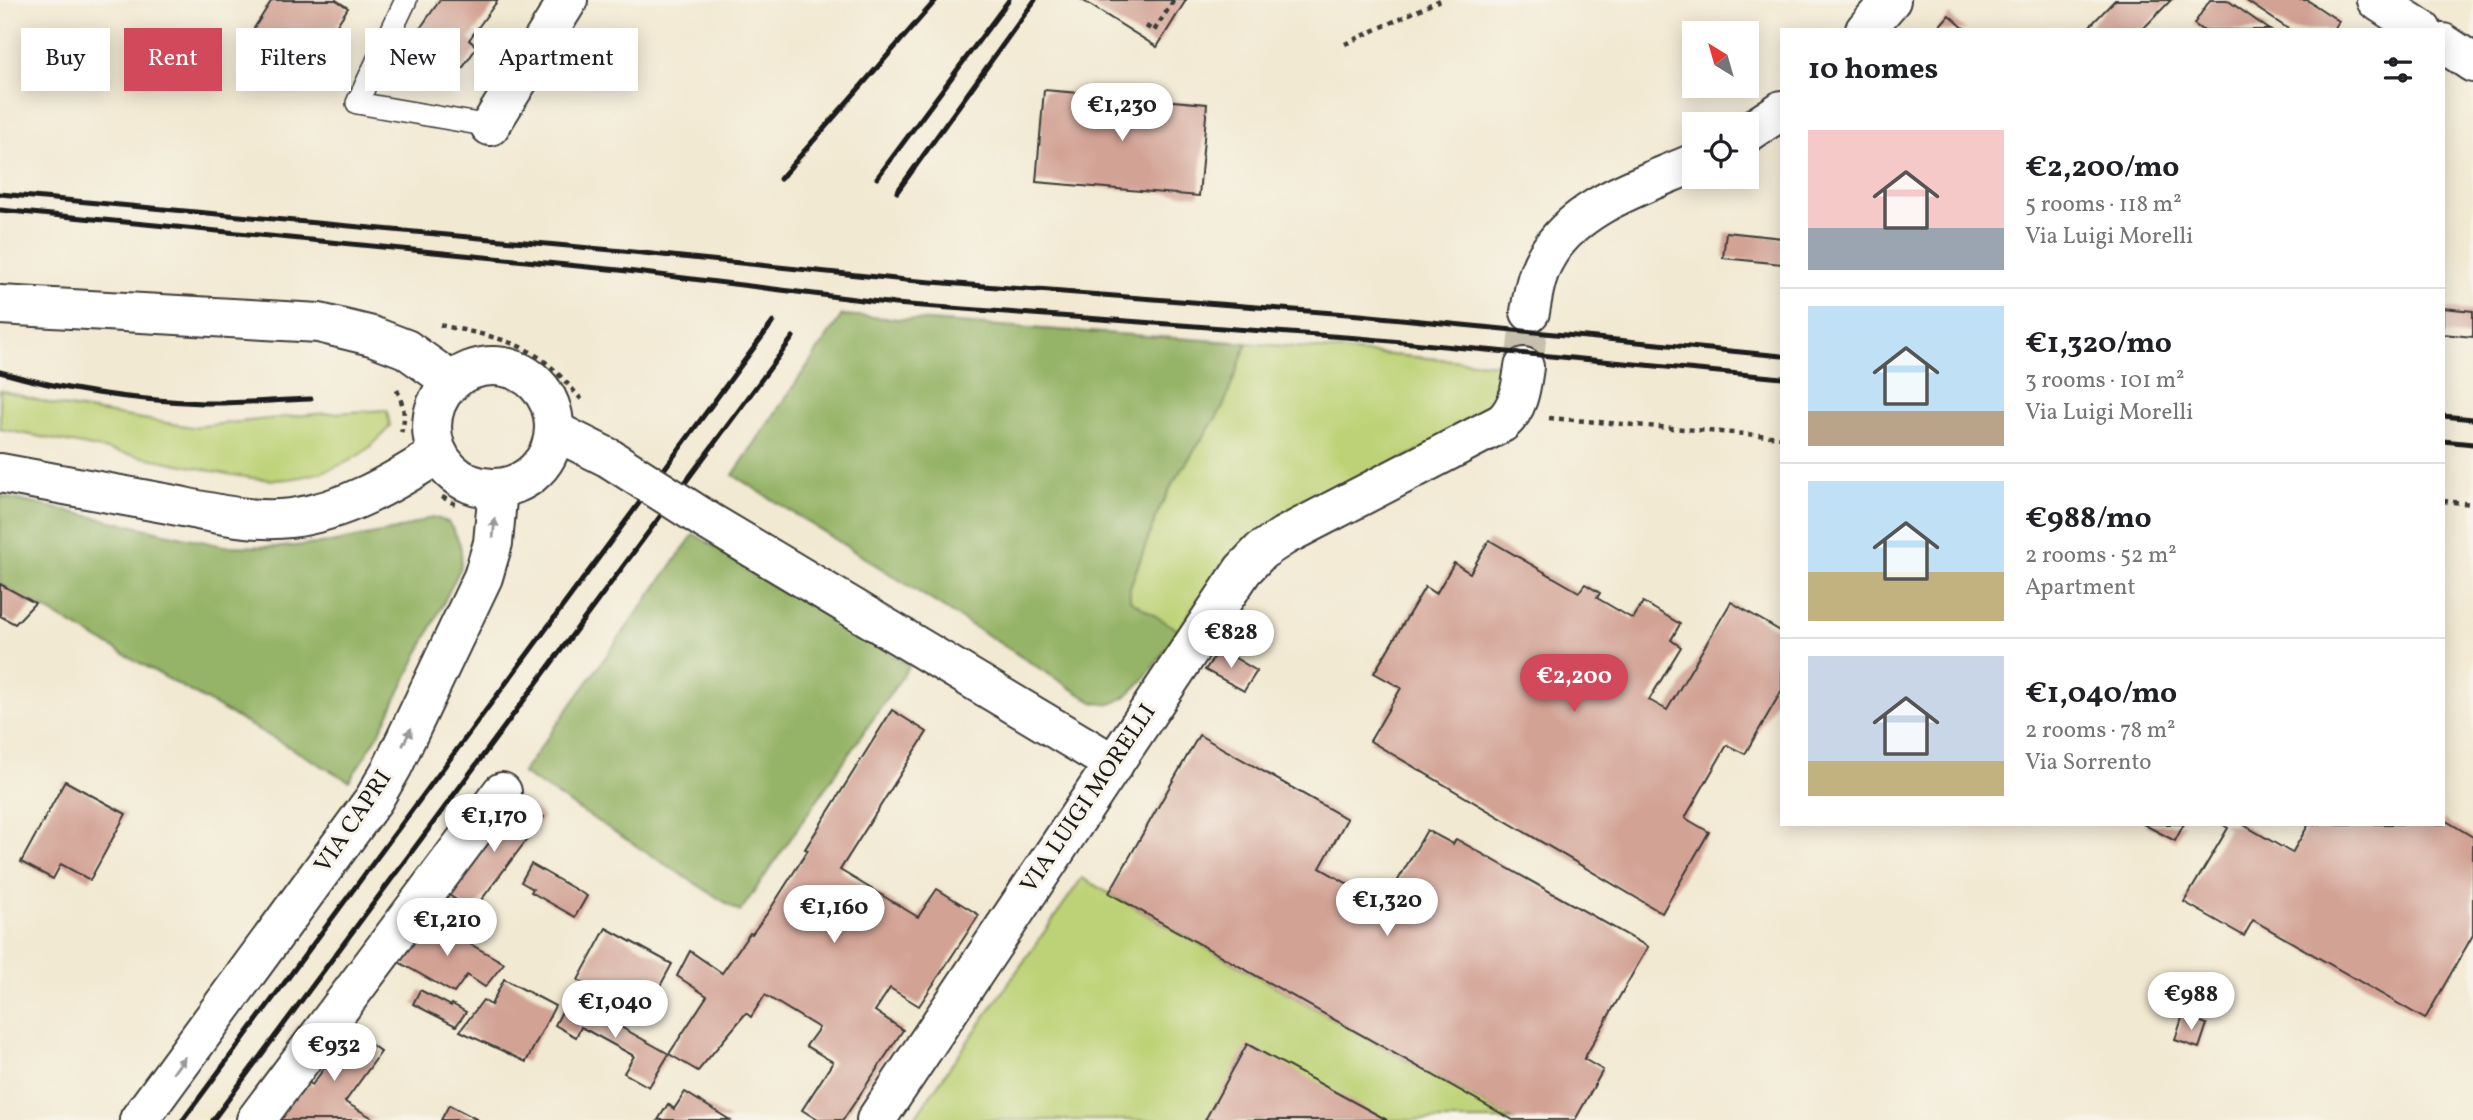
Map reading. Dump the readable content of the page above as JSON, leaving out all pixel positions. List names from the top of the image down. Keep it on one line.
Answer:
{"streets":{"street":["VIA LUIGI MORELLI","VIA CAPRI"]},"north":"top left","page":{"chip":["Buy","Rent","Filters","New","Apartment"],"heading":"10 homes","price":["€1,230","€828","€2,200","€1,170","€1,320","€1,160","€1,210","€988","€1,040","€932"],"list":[{"name":"€2,200/mo","note":"5 rooms · 118 m² · Via Luigi Morelli"},{"name":"€1,320/mo","note":"3 rooms · 101 m² · Via Luigi Morelli"},{"name":"€988/mo","note":"2 rooms · 52 m² · Apartment"},{"name":"€1,040/mo","note":"2 rooms · 78 m² · Via Sorrento"}]}}
